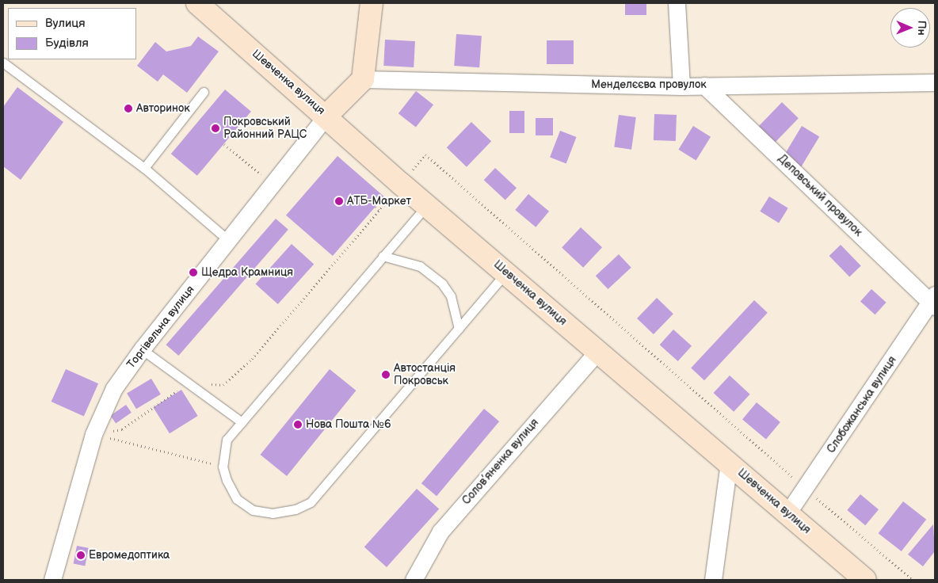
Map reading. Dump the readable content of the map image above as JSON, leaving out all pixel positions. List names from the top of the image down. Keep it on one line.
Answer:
{"streets":{"street":["Шевченка вулиця","Менделєєва провулок","Деповський провулок","Торгівельна вулиця","Слобожанська вулиця","Солов’яненка вулиця"]},"crossings":[["Шевченка вулиця","Торгівельна вулиця"],["Шевченка вулиця","Слобожанська вулиця"],["Шевченка вулиця","Солов’яненка вулиця"],["Менделєєва провулок","Деповський провулок"],["Менделєєва провулок","Торгівельна вулиця"],["Деповський провулок","Слобожанська вулиця"]],"places":["Авторинок","Покровський Районний РАЦС","АТБ-Маркет","Щедра Крамниця","Автостанція Покровськ","Нова Пошта №6","Евромедоптика"],"legend":["Вулиця","Будівля"],"north":"right"}
